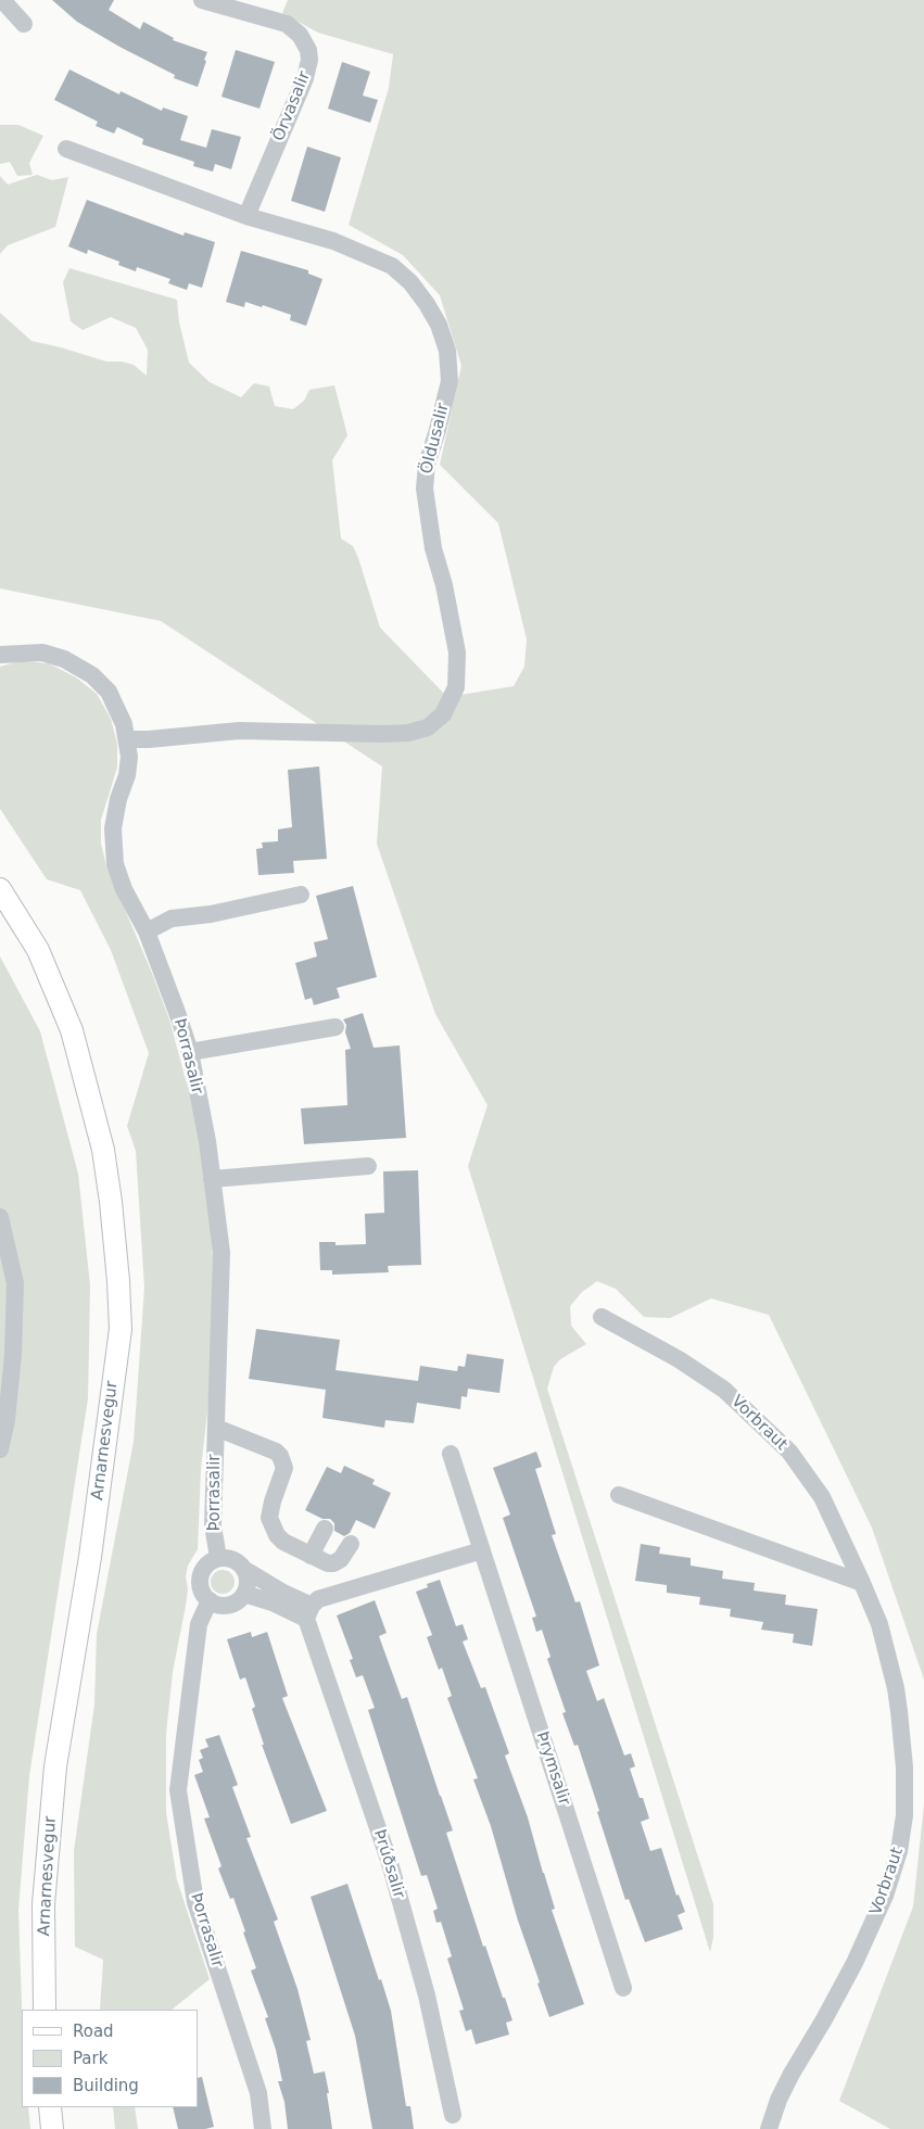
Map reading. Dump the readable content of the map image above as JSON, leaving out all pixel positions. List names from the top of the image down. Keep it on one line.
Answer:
{"streets":{"main road":["Arnarnesvegur"],"street":["Örvasalir","Öldusalir","Þorrasalir","Vorbraut","Þrymsalir","Þrúðsalir"]},"crossings":[["Örvasalir","Öldusalir"],["Öldusalir","Þorrasalir"]],"legend":["Road","Park","Building"]}
